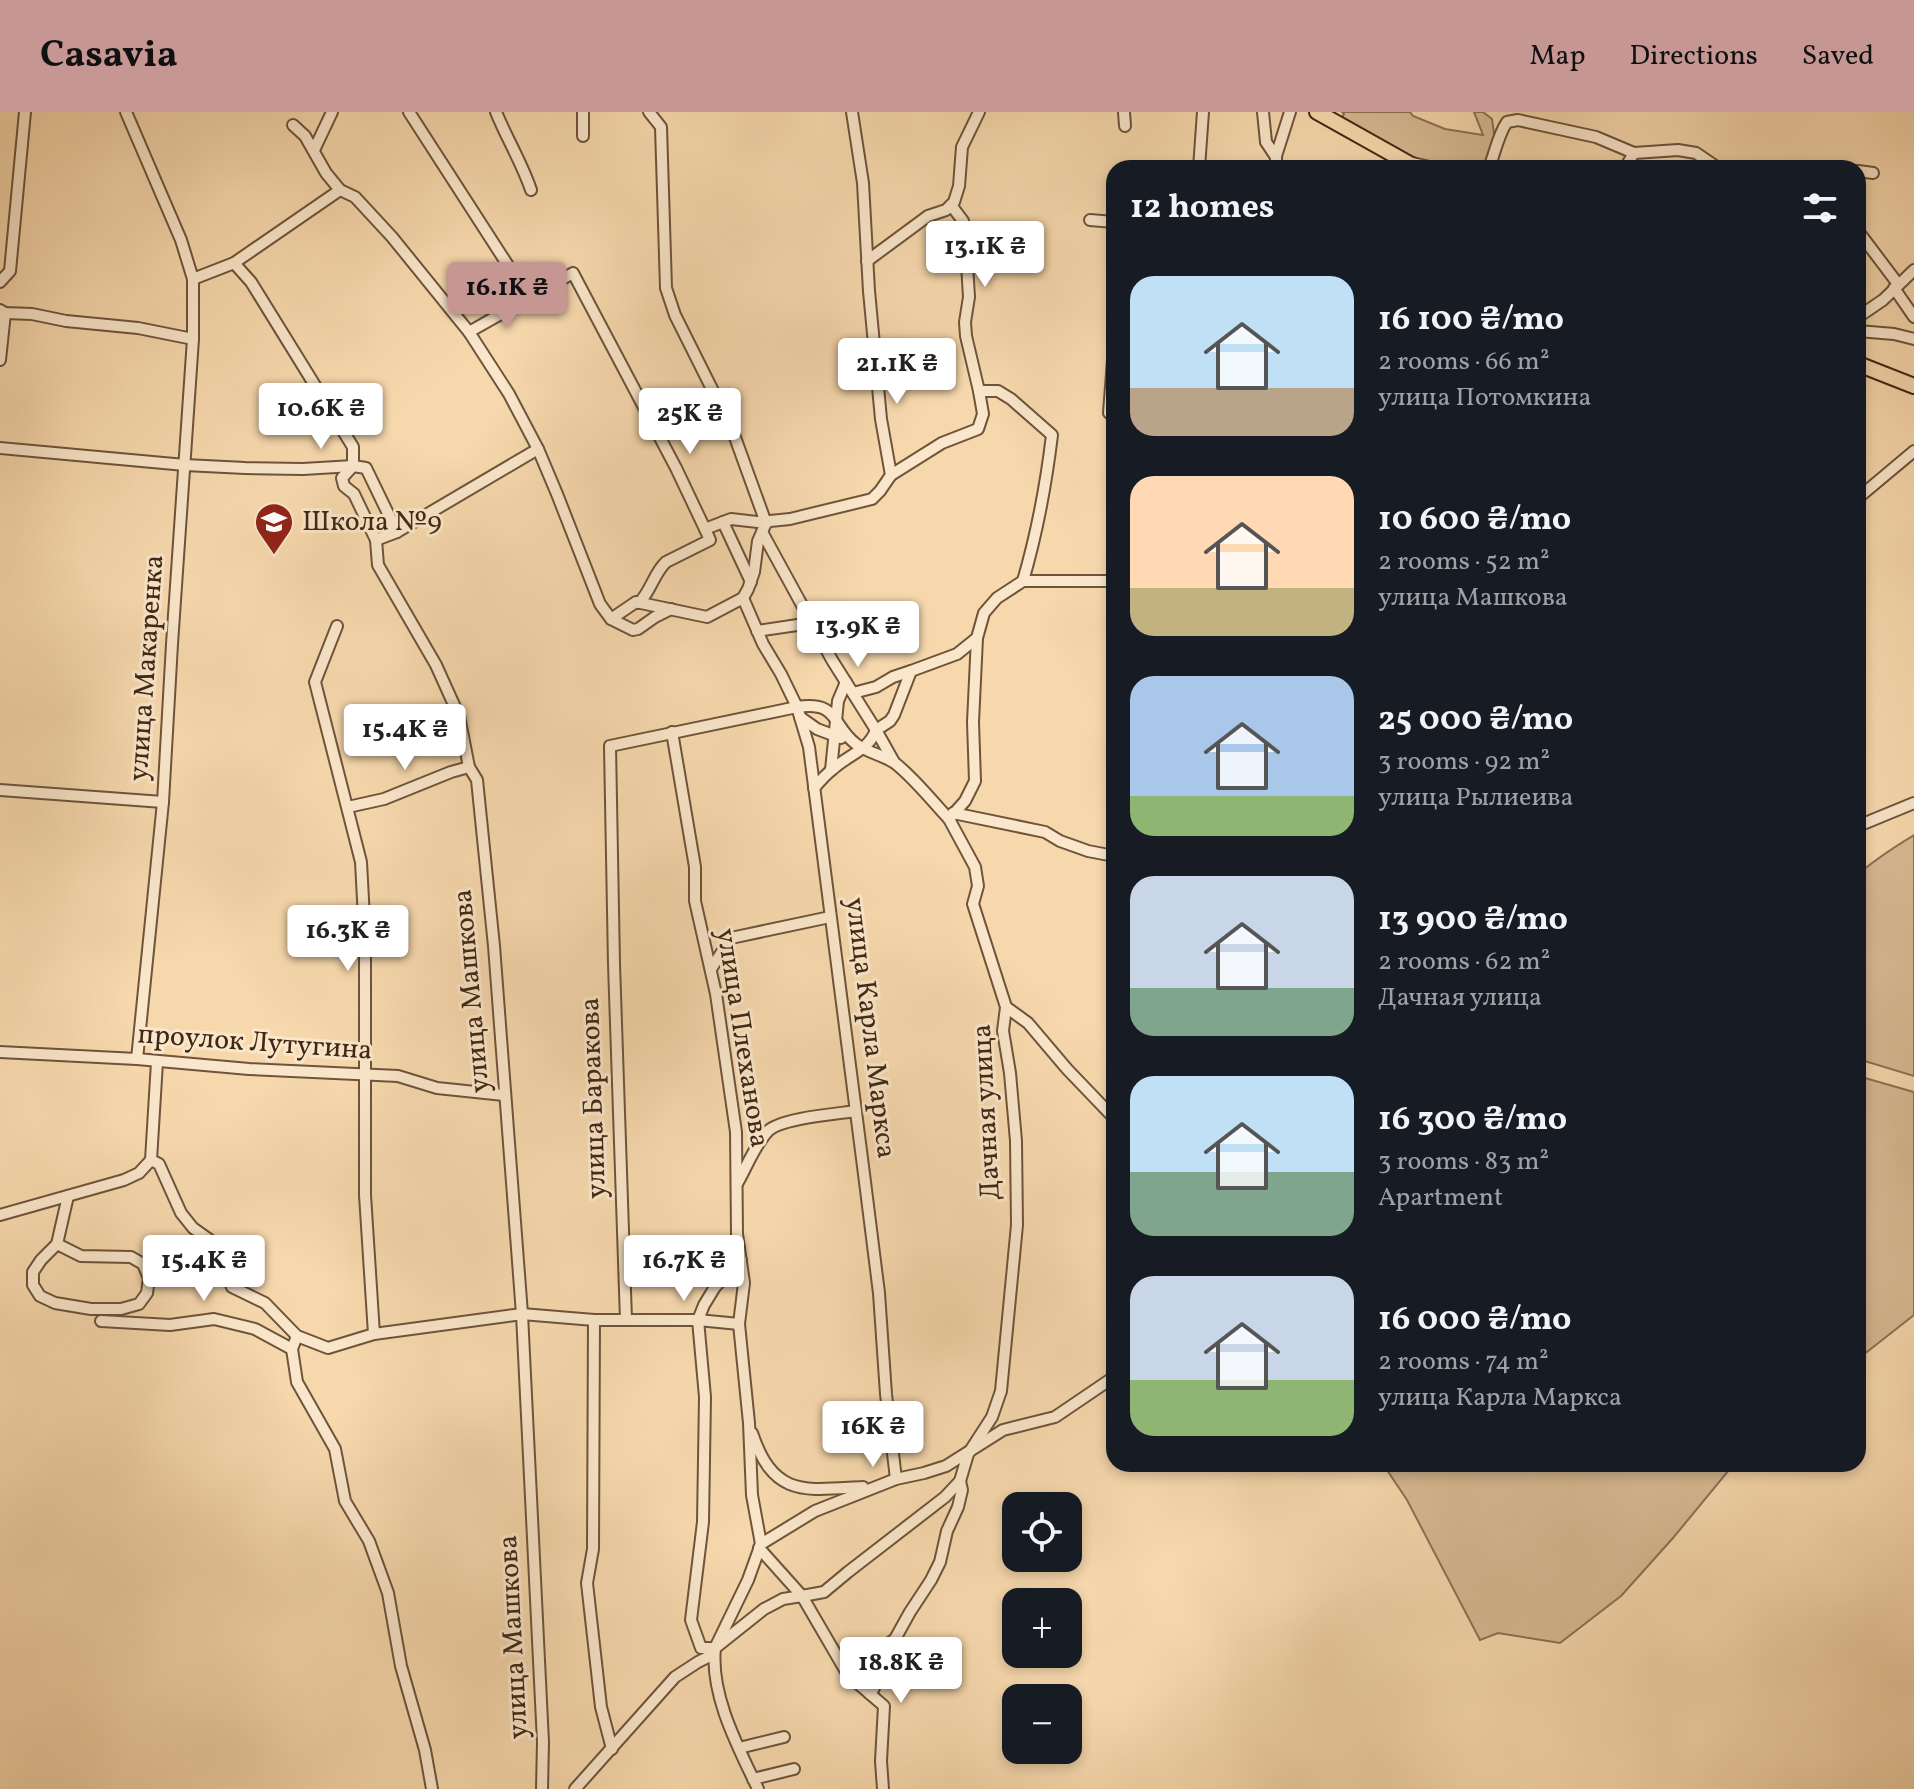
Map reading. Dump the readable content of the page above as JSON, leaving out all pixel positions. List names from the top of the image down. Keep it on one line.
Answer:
{"streets":{"street":["улица Макаренка","улица Машкова","улица Карла Маркса","улица Плеханова","проулок Лутугина","улица Баракова","Дачная улица"]},"crossings":[["улица Макаренка","проулок Лутугина"],["улица Машкова","проулок Лутугина"],["улица Плеханова","улица Баракова"]],"places":{"school or university":["Школа №9"]},"page":{"header":"Casavia","nav":["Map","Directions","Saved"],"heading":"12 homes","price":["13.1K ₴","16.1K ₴","21.1K ₴","10.6K ₴","25K ₴","13.9K ₴","15.4K ₴","16.3K ₴","15.4K ₴","16.7K ₴","16K ₴","18.8K ₴"],"list":[{"name":"16 100 ₴/mo","note":"2 rooms · 66 m² · улица Потомкина"},{"name":"10 600 ₴/mo","note":"2 rooms · 52 m² · улица Машкова"},{"name":"25 000 ₴/mo","note":"3 rooms · 92 m² · улица Рылиеива"},{"name":"13 900 ₴/mo","note":"2 rooms · 62 m² · Дачная улица"},{"name":"16 300 ₴/mo","note":"3 rooms · 83 m² · Apartment"},{"name":"16 000 ₴/mo","note":"2 rooms · 74 m² · улица Карла Маркса"}],"map_buttons":["+","−"]}}
